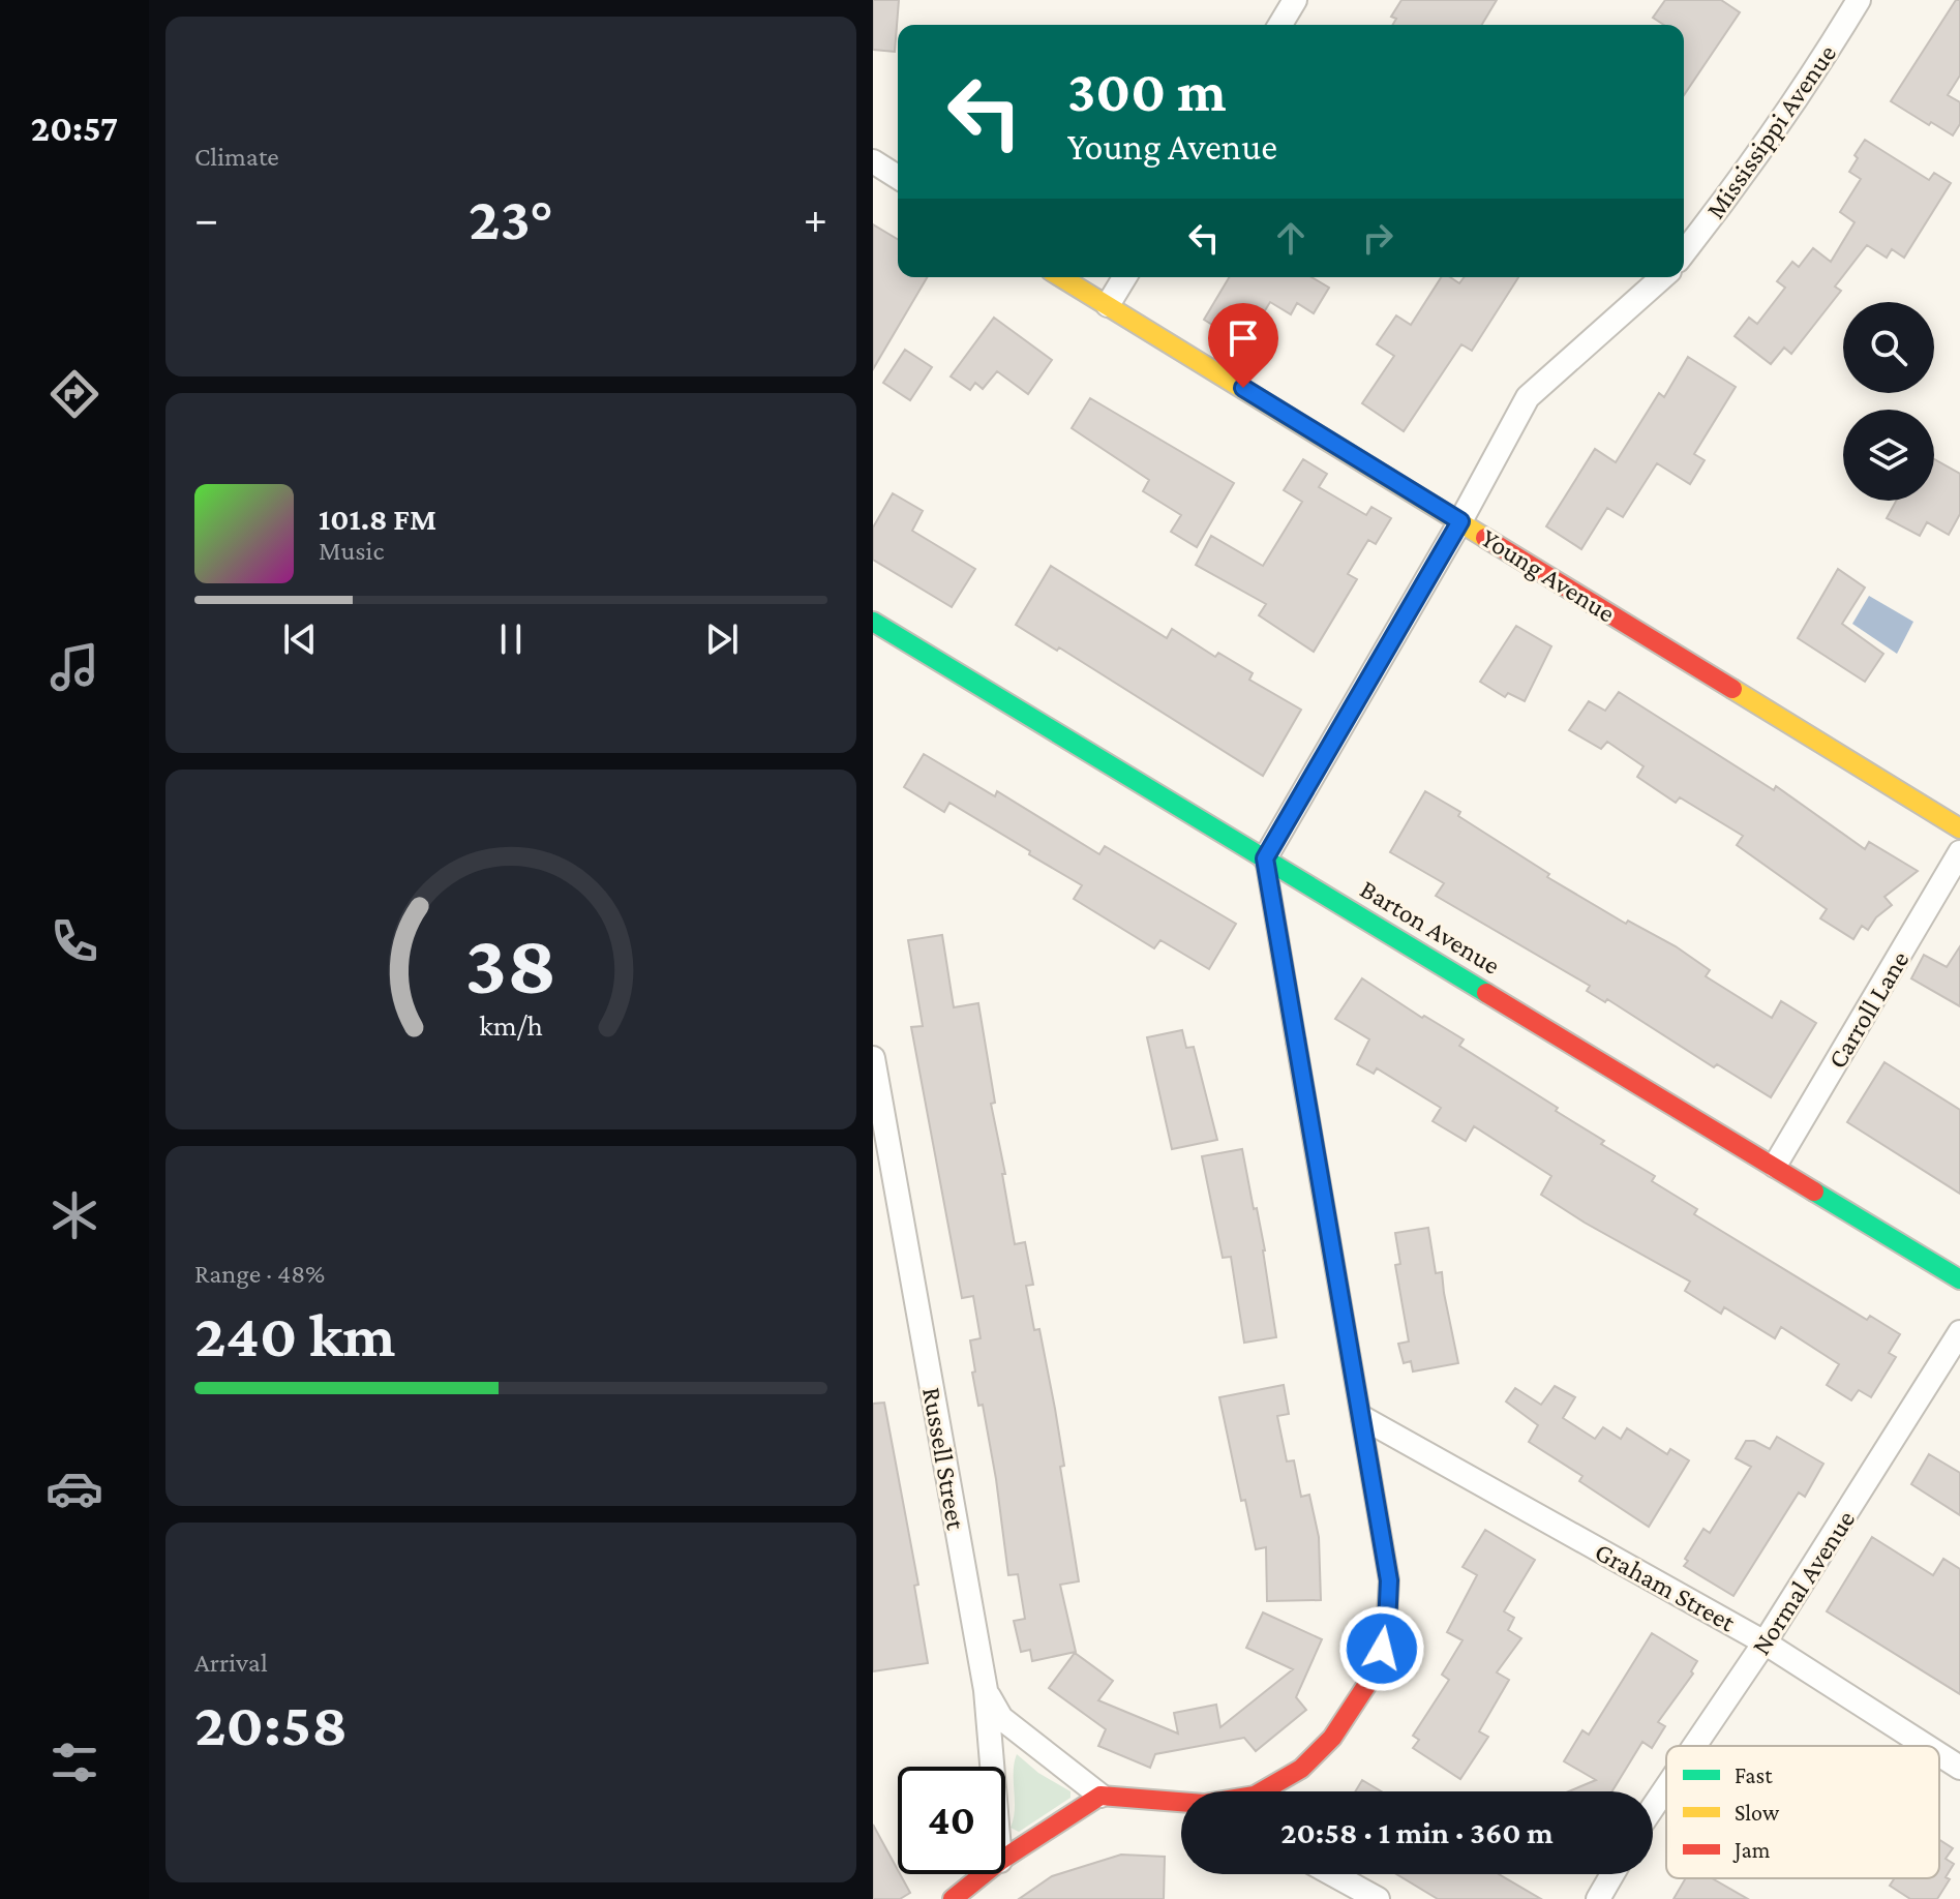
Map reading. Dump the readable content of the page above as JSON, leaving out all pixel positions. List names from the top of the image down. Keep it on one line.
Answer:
{"streets":{"street":["Mississippi Avenue","Young Avenue","Barton Avenue","Carroll Lane","Russell Street","Normal Avenue","Graham Street"]},"crossings":[["Barton Avenue","Carroll Lane"],["Normal Avenue","Graham Street"]],"legend":["Fast","Slow","Jam"],"page":{"tabs":"20:57","tile":["Climate",["Range · 48%","240 km"],["Arrival","20:58"]],"turn":["300 m","Young Avenue"],"heat":["−","23°","+"],"song":["101.8 FM","Music"],"limit":"40","trip":"20:58 · 1 min · 360 m","gauge":["38","km/h"]}}
